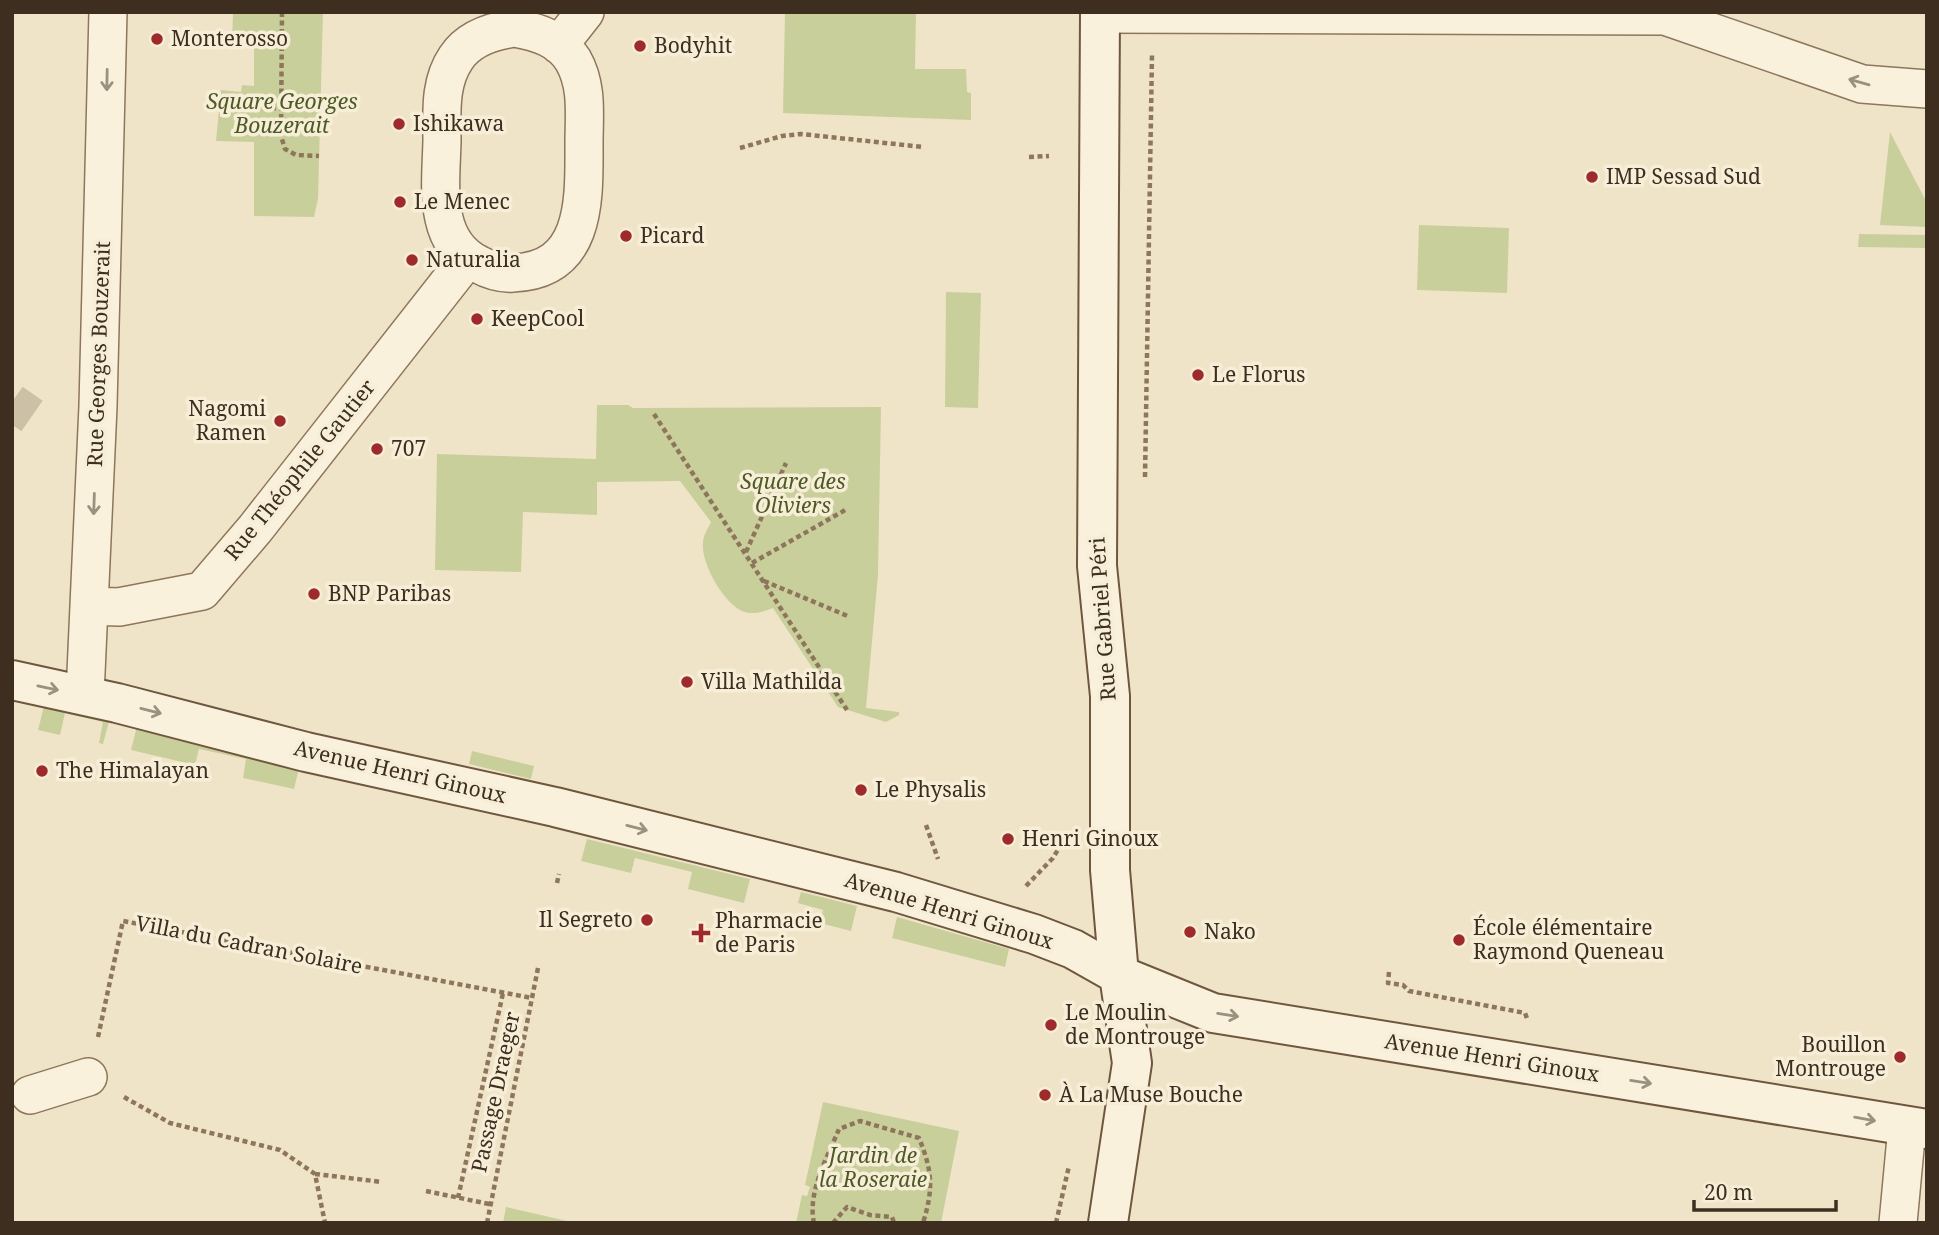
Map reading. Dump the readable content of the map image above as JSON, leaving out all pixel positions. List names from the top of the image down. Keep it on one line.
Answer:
{"streets":{"main road":["Rue Gabriel Péri","Avenue Henri Ginoux"],"street":["Rue Georges Bouzerait","Rue Théophile Gautier"],"path":["Villa du Cadran Solaire","Passage Draeger"]},"crossings":[["Rue Georges Bouzerait","Rue Théophile Gautier"],["Rue Georges Bouzerait","Avenue Henri Ginoux"],["Rue Gabriel Péri","Avenue Henri Ginoux"],["Villa du Cadran Solaire","Passage Draeger"]],"one_way":["Rue Georges Bouzerait","Avenue Henri Ginoux"],"parks":["Square Georges Bouzerait","Square des Oliviers","Jardin de la Roseraie"],"places":{"other":["Monterosso","Bodyhit","Ishikawa","IMP Sessad Sud","Le Menec","Picard","Naturalia","KeepCool","Le Florus","Nagomi Ramen","707","BNP Paribas","Villa Mathilda","The Himalayan","Le Physalis","Henri Ginoux","Il Segreto","Nako","École élémentaire Raymond Queneau","Le Moulin de Montrouge","Bouillon Montrouge","À La Muse Bouche"],"health":["Pharmacie de Paris"]},"scale_bar":"20 m"}
